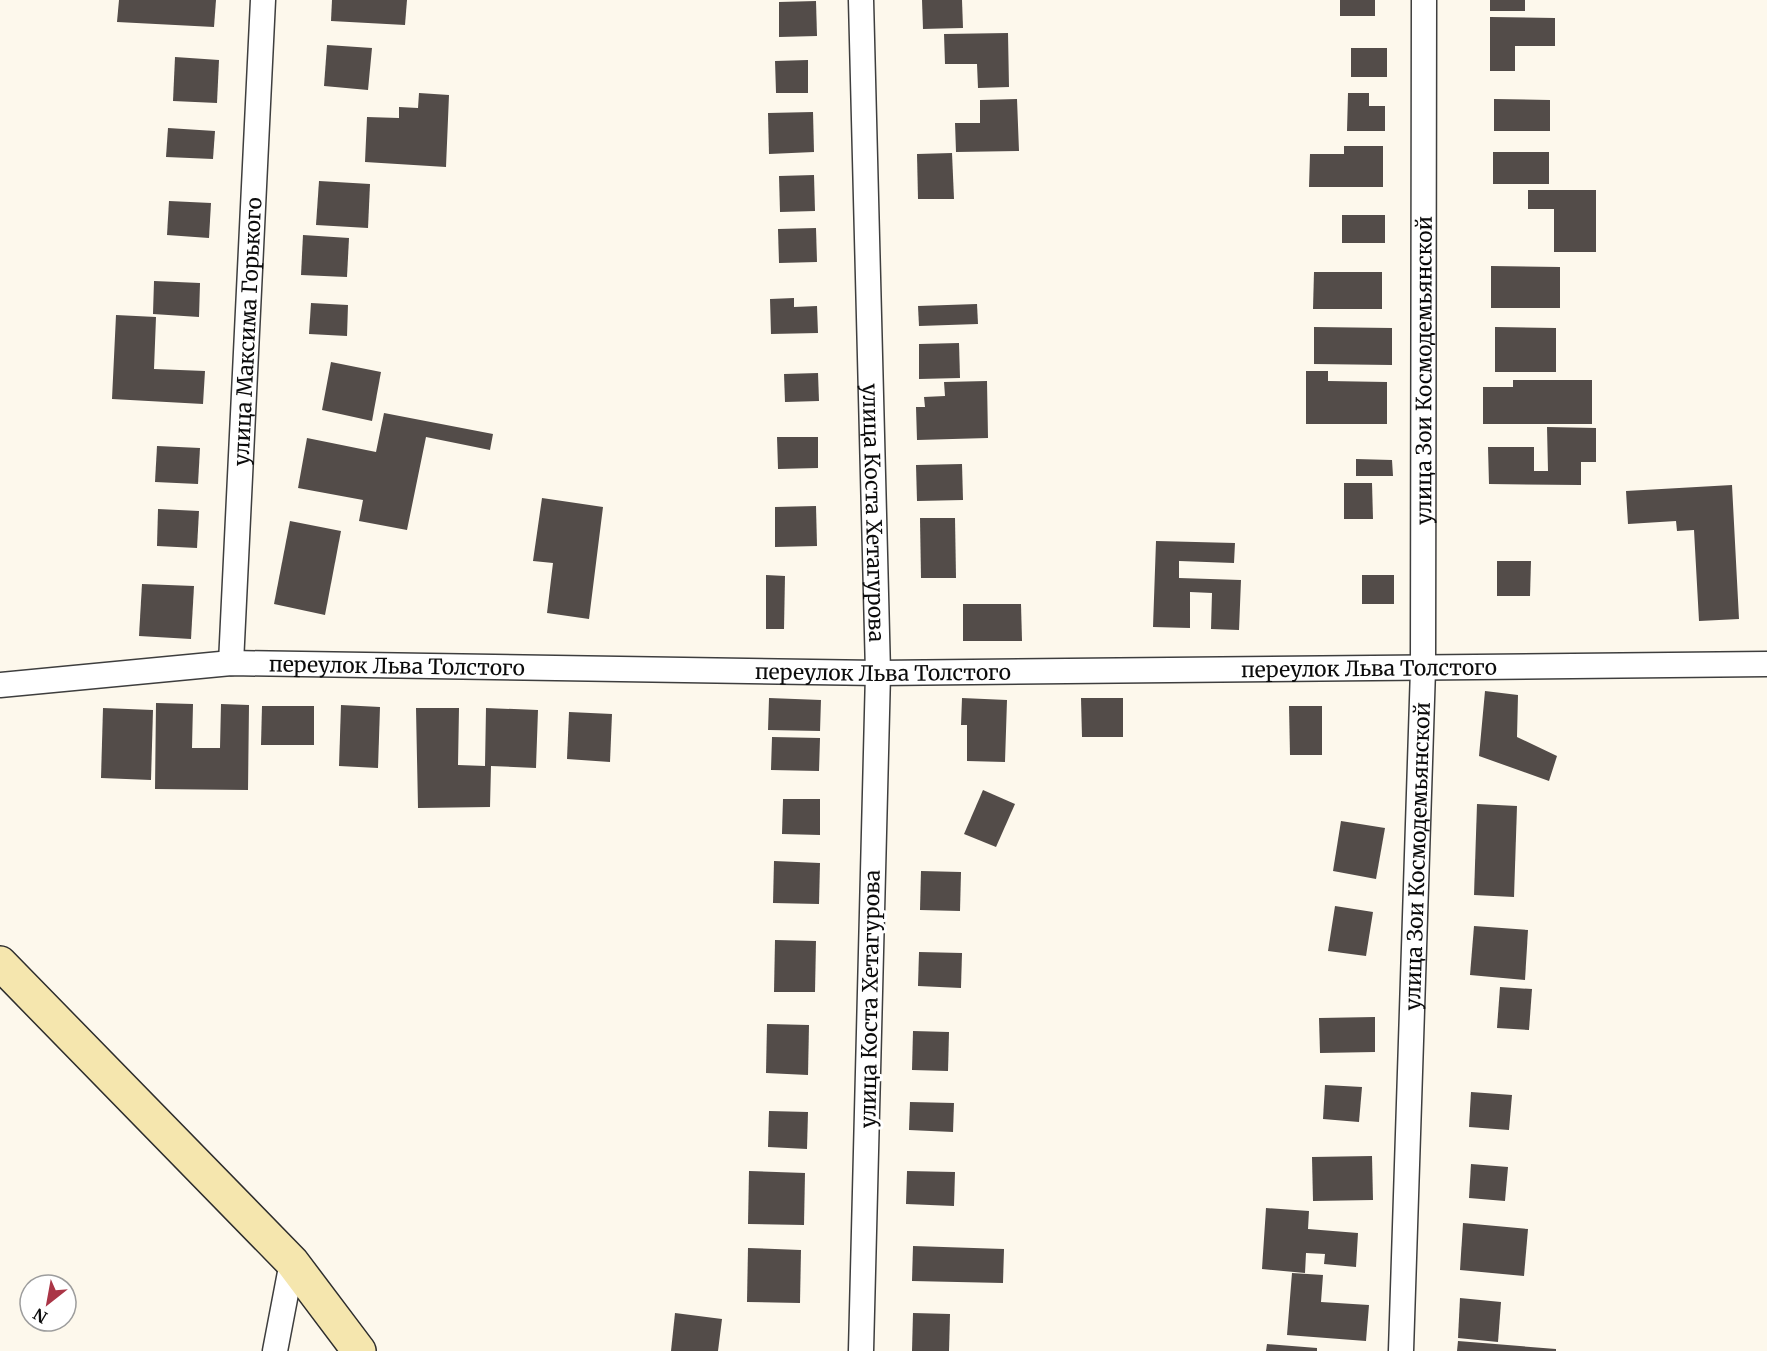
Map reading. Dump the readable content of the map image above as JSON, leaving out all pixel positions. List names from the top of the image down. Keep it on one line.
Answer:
{"streets":{"street":["улица Максима Горького","улица Зои Космодемьянской","улица Коста Хетагурова","переулок Льва Толстого"]},"crossings":[["улица Максима Горького","переулок Льва Толстого"],["улица Зои Космодемьянской","переулок Льва Толстого"],["улица Коста Хетагурова","переулок Льва Толстого"]],"north":"bottom left"}
